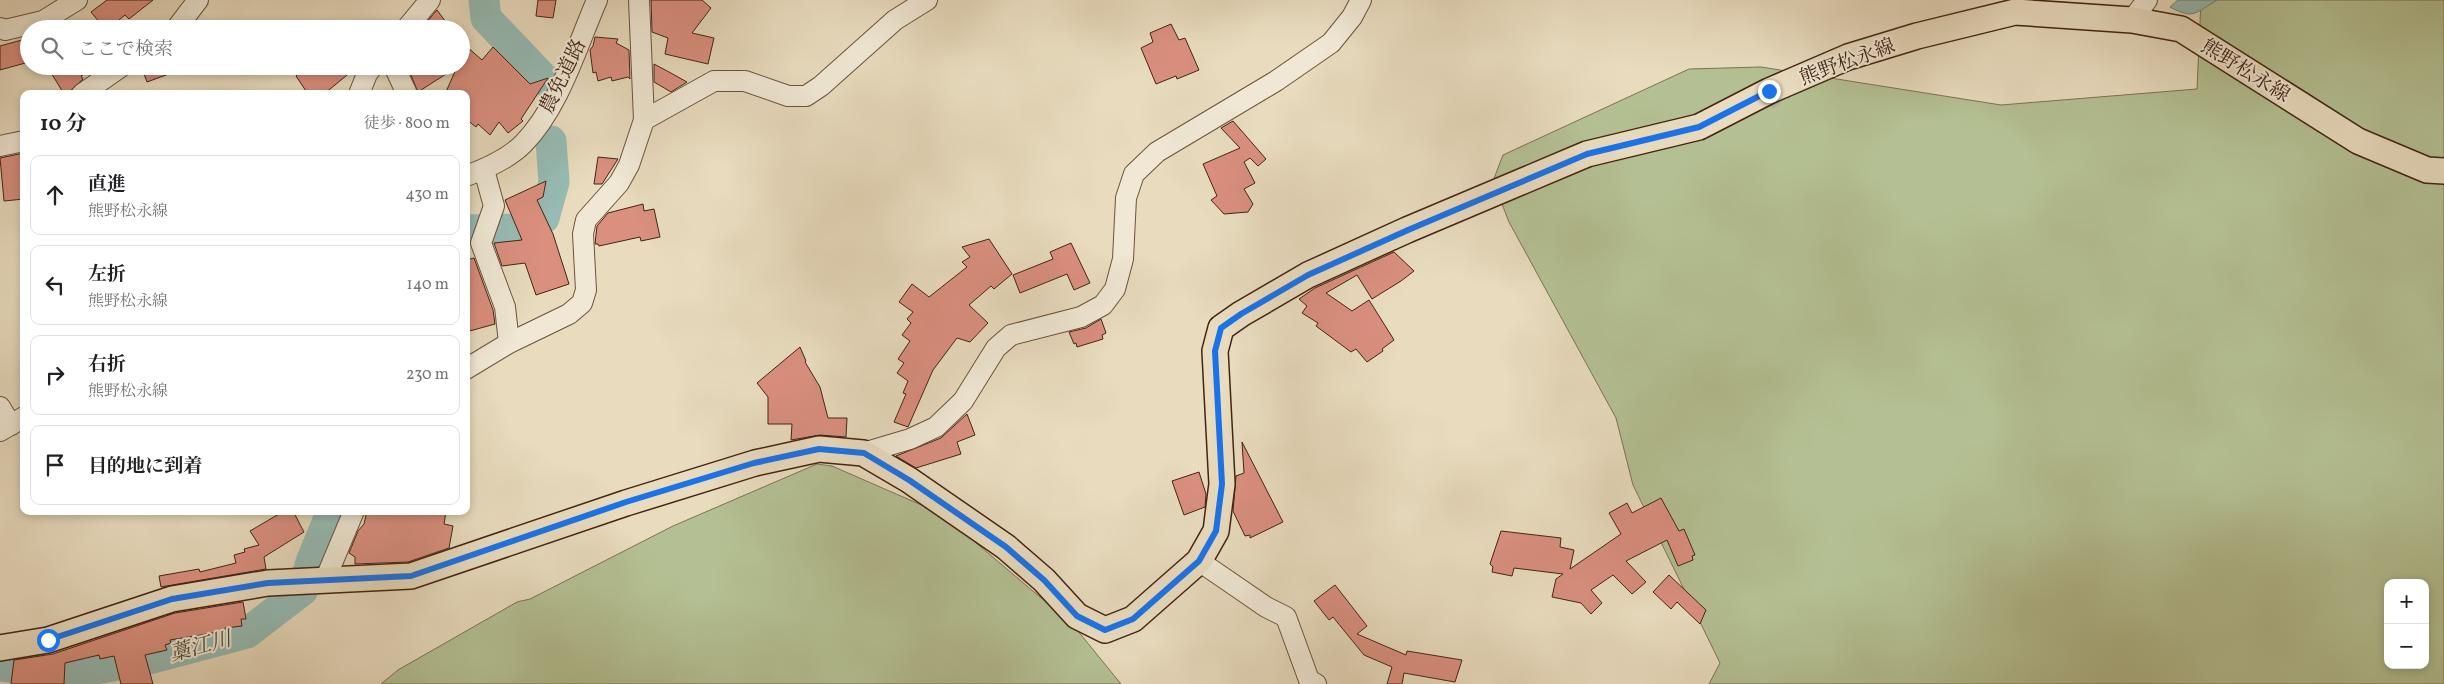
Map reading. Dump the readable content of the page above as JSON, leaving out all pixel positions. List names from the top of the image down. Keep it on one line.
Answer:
{"streets":{"main road":["熊野松永線"],"street":["農免道路"]},"water":["藁江川"],"page":{"search":"ここで検索","heading":["10 分","徒歩 · 800 m"],"list":[["直進","熊野松永線","430 m"],["左折","熊野松永線","140 m"],["右折","熊野松永線","230 m"],"目的地に到着"],"map_buttons":["+","−"]}}
